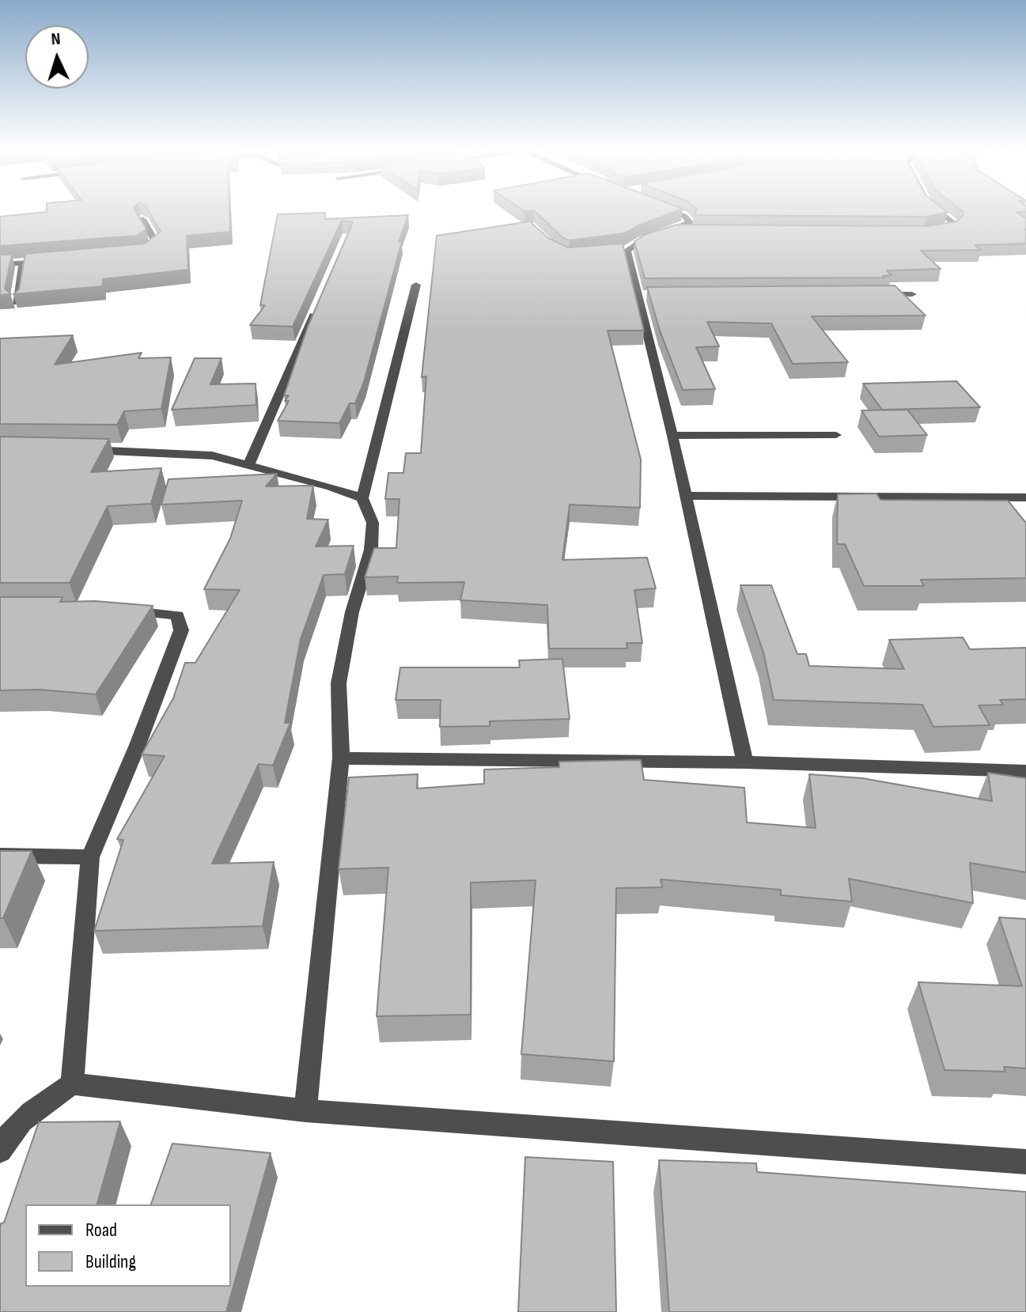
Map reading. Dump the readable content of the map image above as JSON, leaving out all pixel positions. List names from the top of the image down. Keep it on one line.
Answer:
{"legend":["Road","Building"],"north":"top"}
